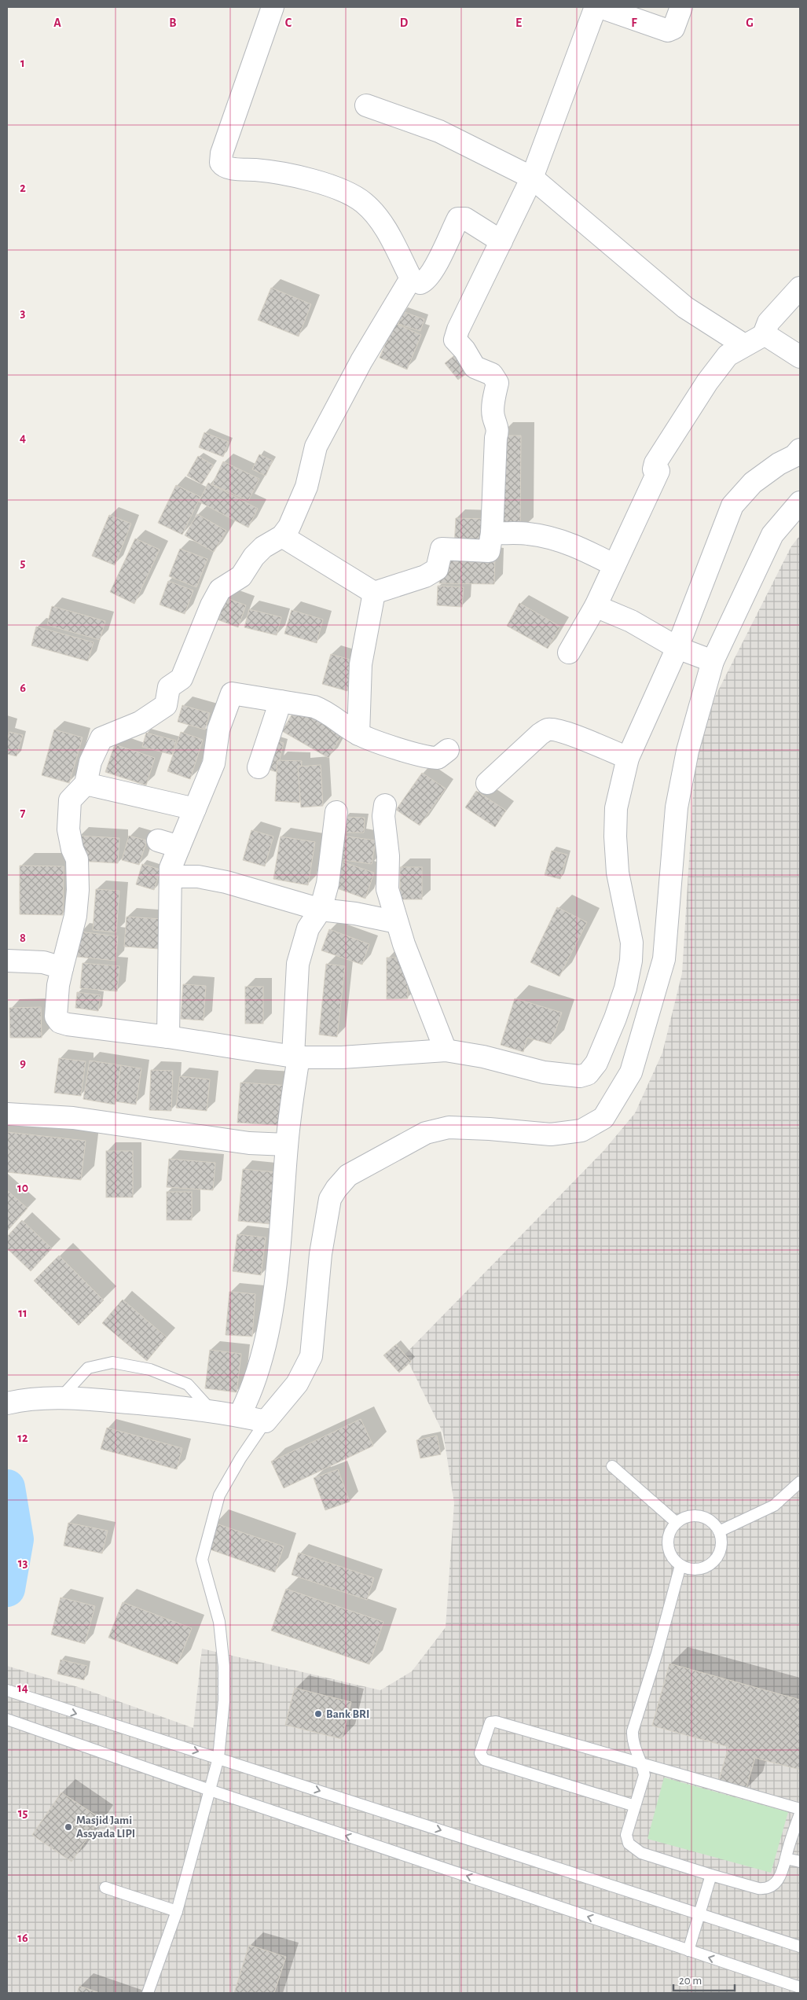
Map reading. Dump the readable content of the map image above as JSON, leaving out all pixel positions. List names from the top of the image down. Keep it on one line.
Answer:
{"places":["Bank BRI","Masjid Jami Assyada LIPI"],"scale_bar":"20 m","grid":{"columns":["A","B","C","D","E","F","G"],"rows":["1","2","3","4","5","6","7","8","9","10","11","12","13","14","15","16"]}}
